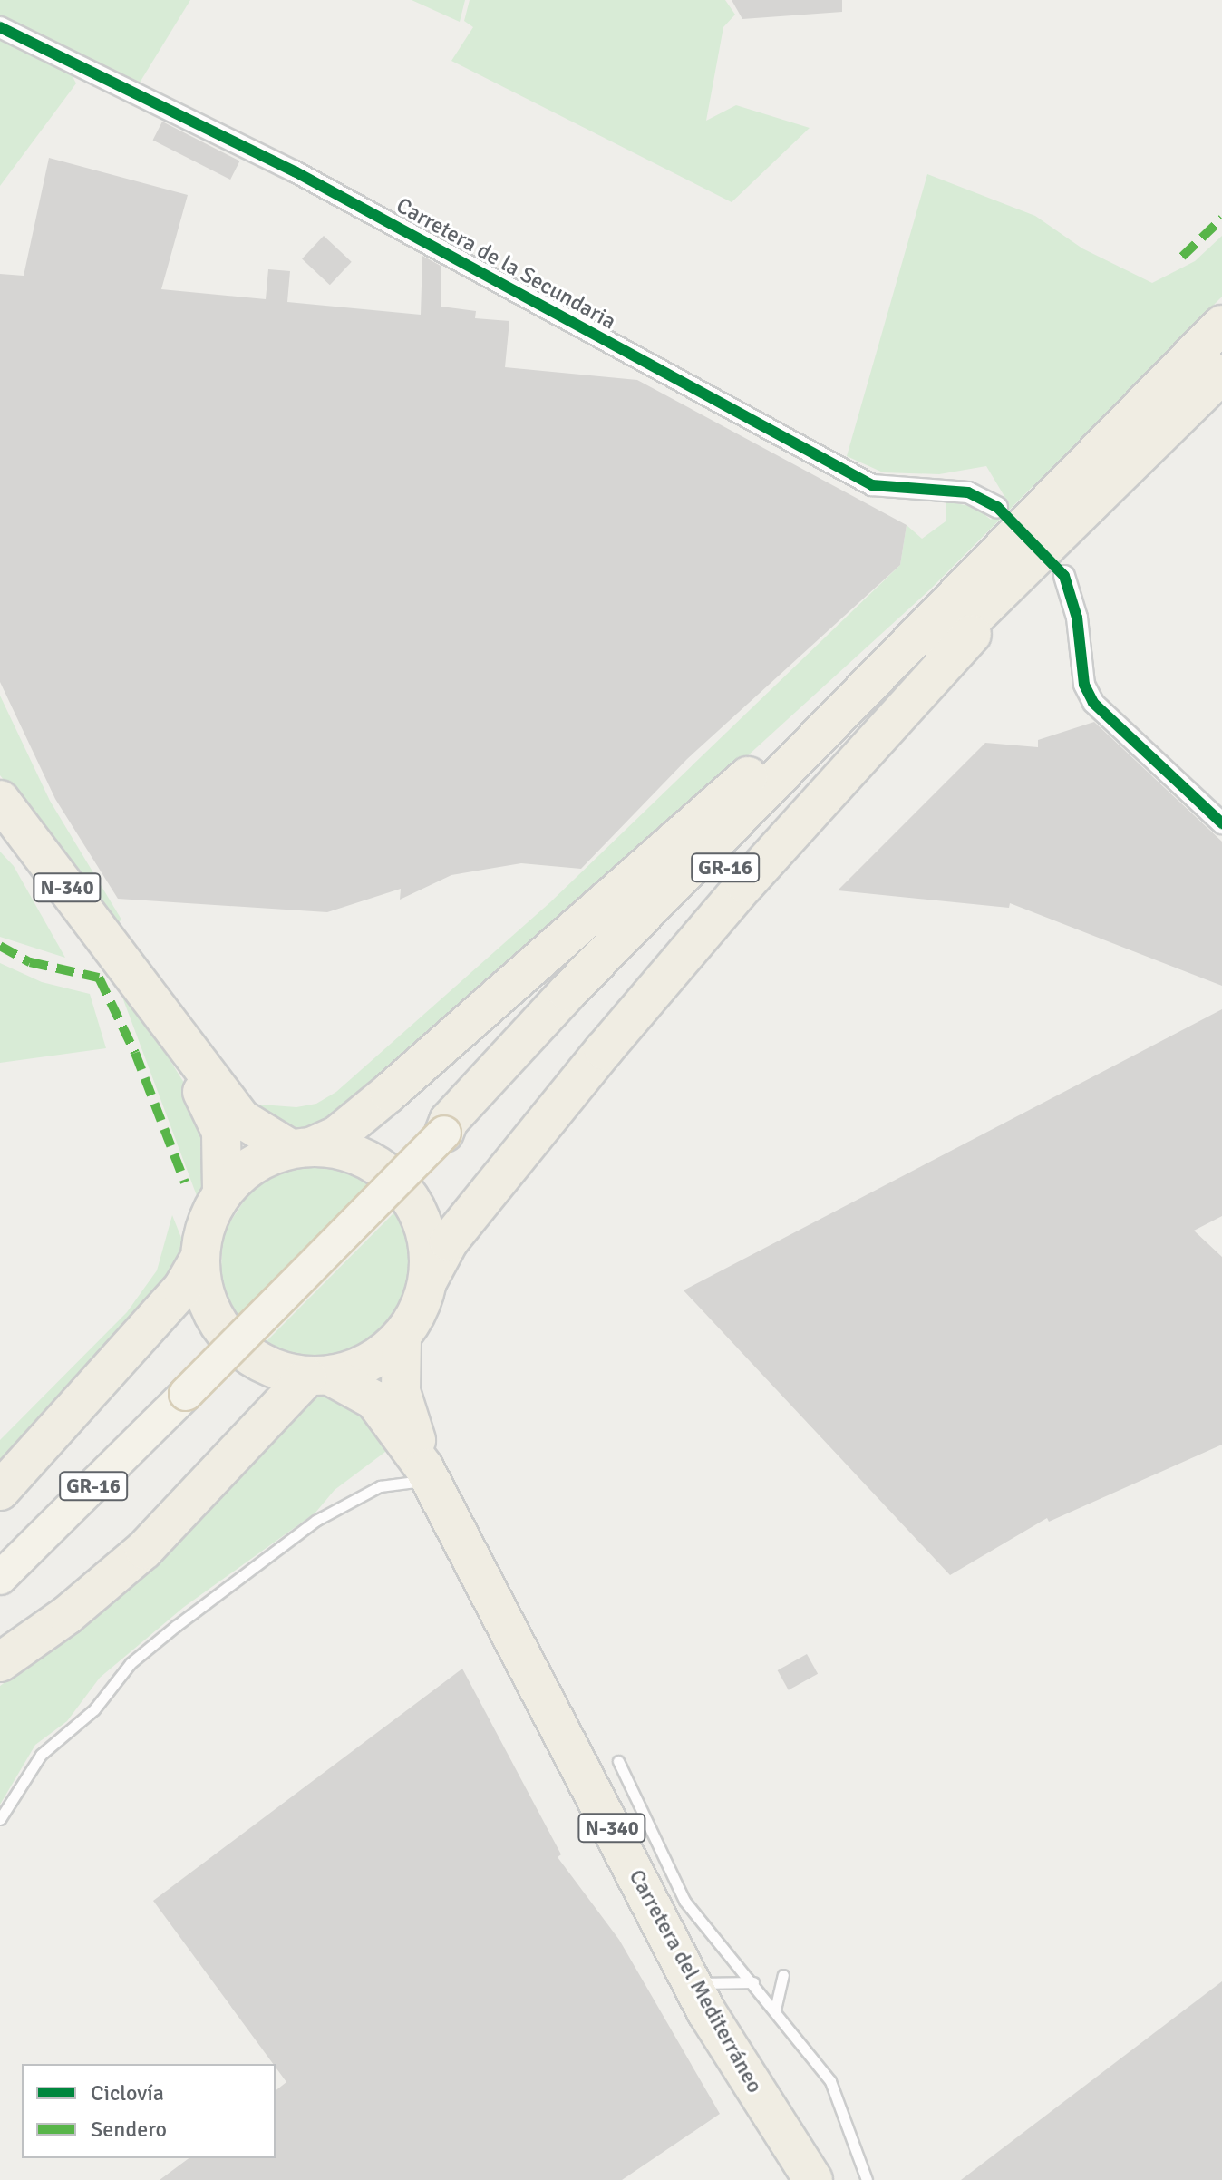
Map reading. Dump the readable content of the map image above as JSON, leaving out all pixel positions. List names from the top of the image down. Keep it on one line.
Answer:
{"streets":{"highway":["GR-16","N-340","Carretera del Mediterráneo"],"street":["Carretera de la Secundaria"]},"crossings":[["N-340","Carretera del Mediterráneo"]],"legend":["Ciclovía","Sendero"]}
